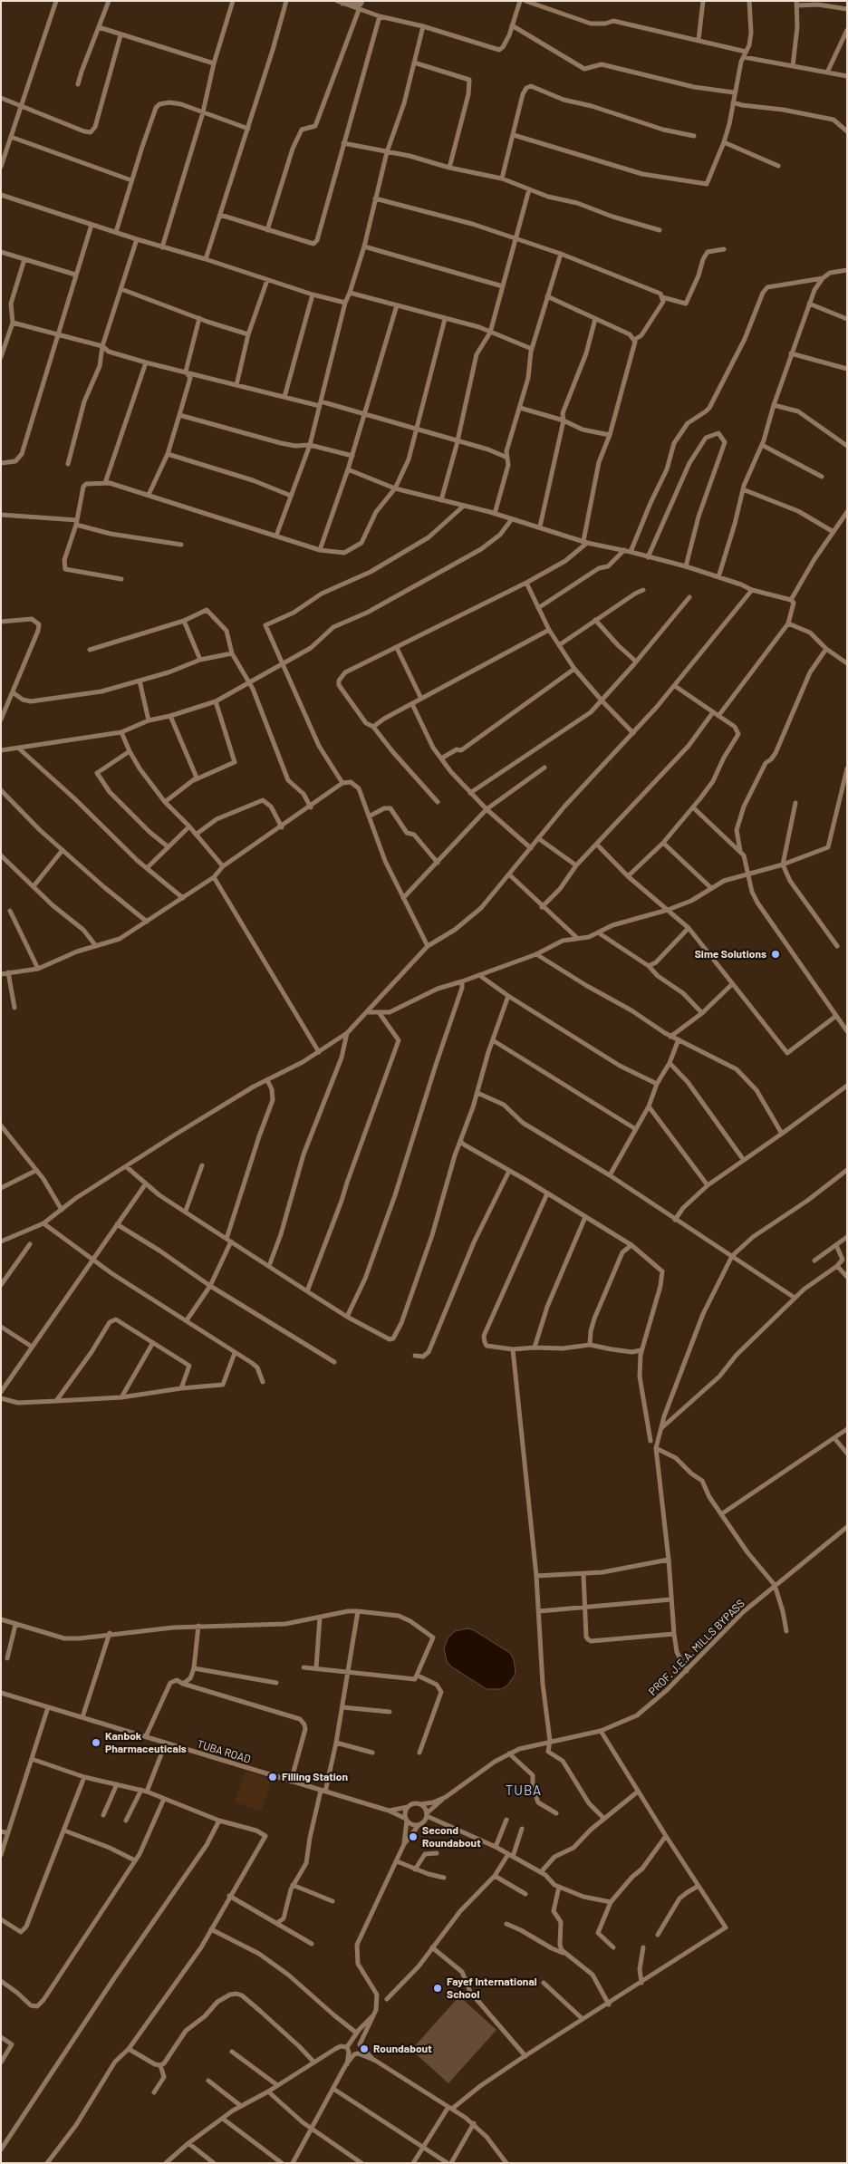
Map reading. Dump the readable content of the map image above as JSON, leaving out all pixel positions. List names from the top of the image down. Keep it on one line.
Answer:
{"streets":{"street":["PROF. J.E.A. MILLS BYPASS","TUBA ROAD"]},"crossings":[["PROF. J.E.A. MILLS BYPASS","TUBA ROAD"]],"districts":["TUBA"],"places":["Sime Solutions","Kanbok Pharmaceuticals","Filling Station","Second Roundabout","Fayef International School","Roundabout"]}
